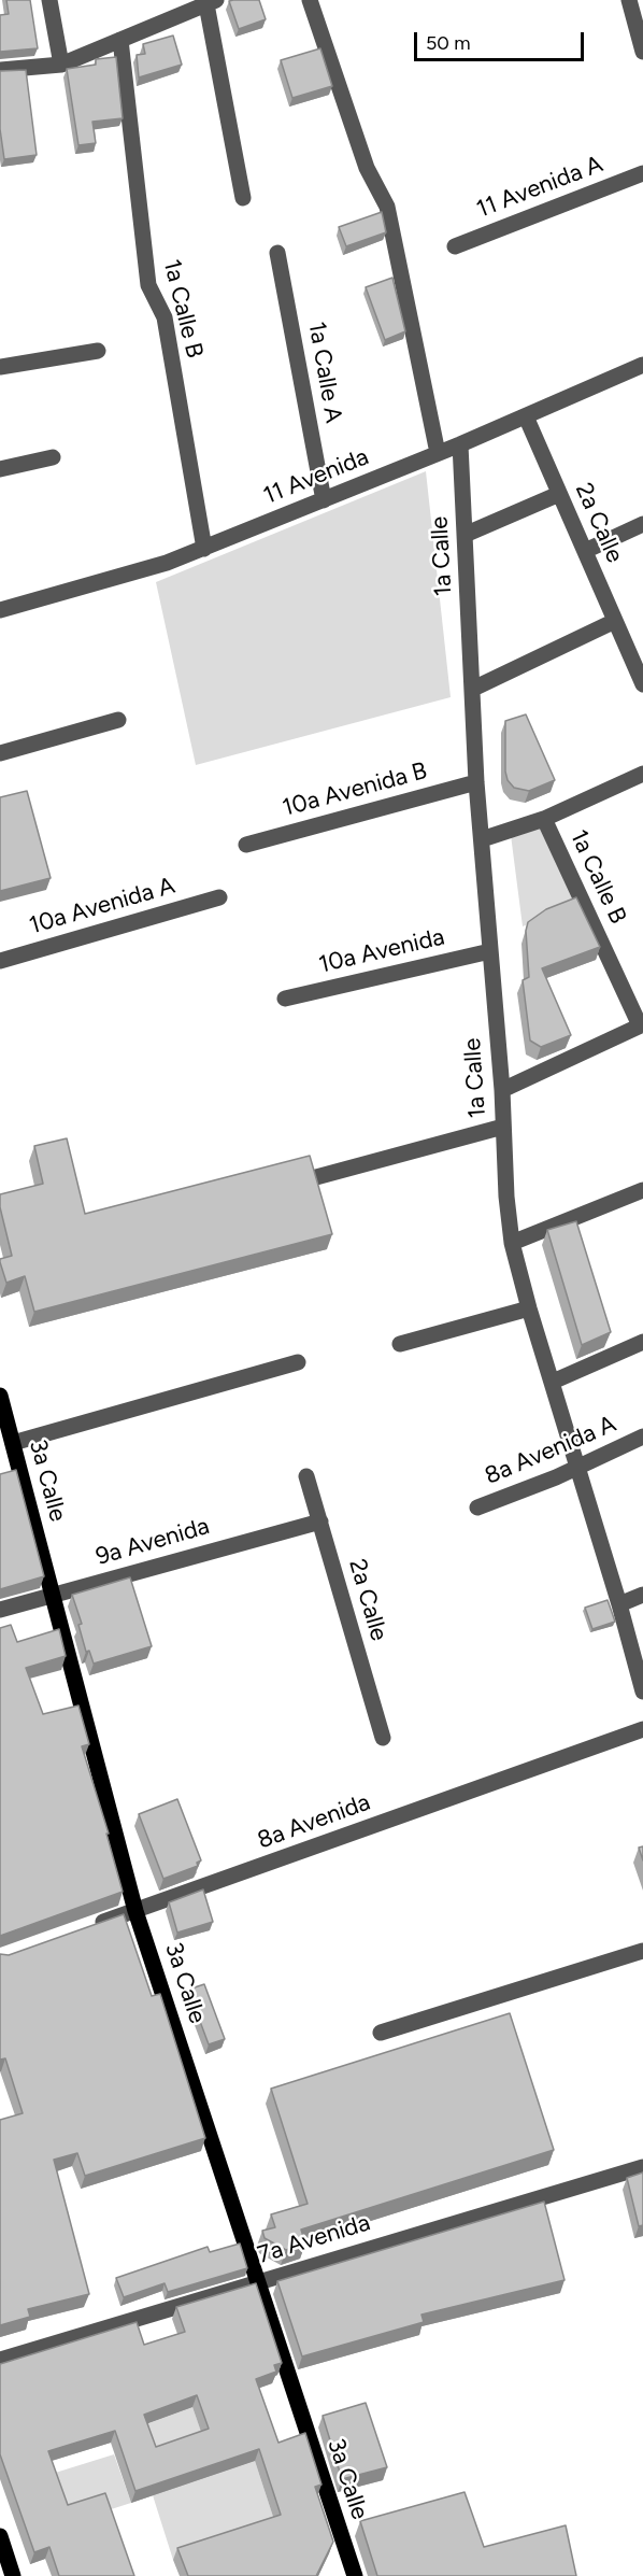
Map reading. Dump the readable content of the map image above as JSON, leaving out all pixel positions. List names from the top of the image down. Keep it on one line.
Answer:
{"streets":{"main road":["3a Calle"],"street":["11 Avenida A","1a Calle B","1a Calle A","11 Avenida","2a Calle","1a Calle","10a Avenida B","10a Avenida A","10a Avenida","8a Avenida A","9a Avenida","8a Avenida","7a Avenida"]},"crossings":[["1a Calle B","11 Avenida"],["1a Calle A","11 Avenida"],["11 Avenida","2a Calle"],["11 Avenida","1a Calle"],["2a Calle","9a Avenida"],["1a Calle","10a Avenida B"],["1a Calle","10a Avenida"],["1a Calle","8a Avenida A"],["3a Calle","9a Avenida"],["3a Calle","8a Avenida"],["3a Calle","7a Avenida"]],"scale_bar":"50 m"}
